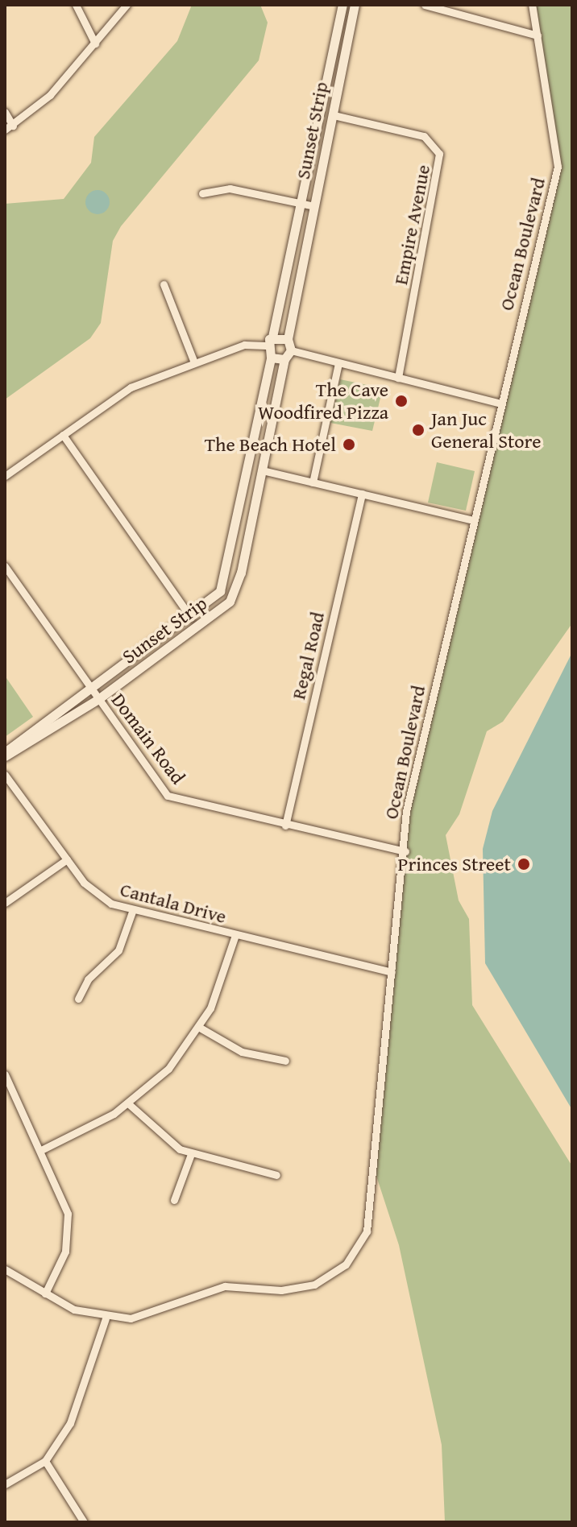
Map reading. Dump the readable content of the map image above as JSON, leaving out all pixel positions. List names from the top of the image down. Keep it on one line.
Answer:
{"streets":{"street":["Sunset Strip","Empire Avenue","Ocean Boulevard","Regal Road","Domain Road","Cantala Drive"]},"crossings":[["Sunset Strip","Empire Avenue"],["Sunset Strip","Domain Road"],["Ocean Boulevard","Domain Road"],["Ocean Boulevard","Cantala Drive"],["Regal Road","Domain Road"]],"places":["The Cave Woodfired Pizza","Jan Juc General Store","The Beach Hotel","Princes Street"]}
